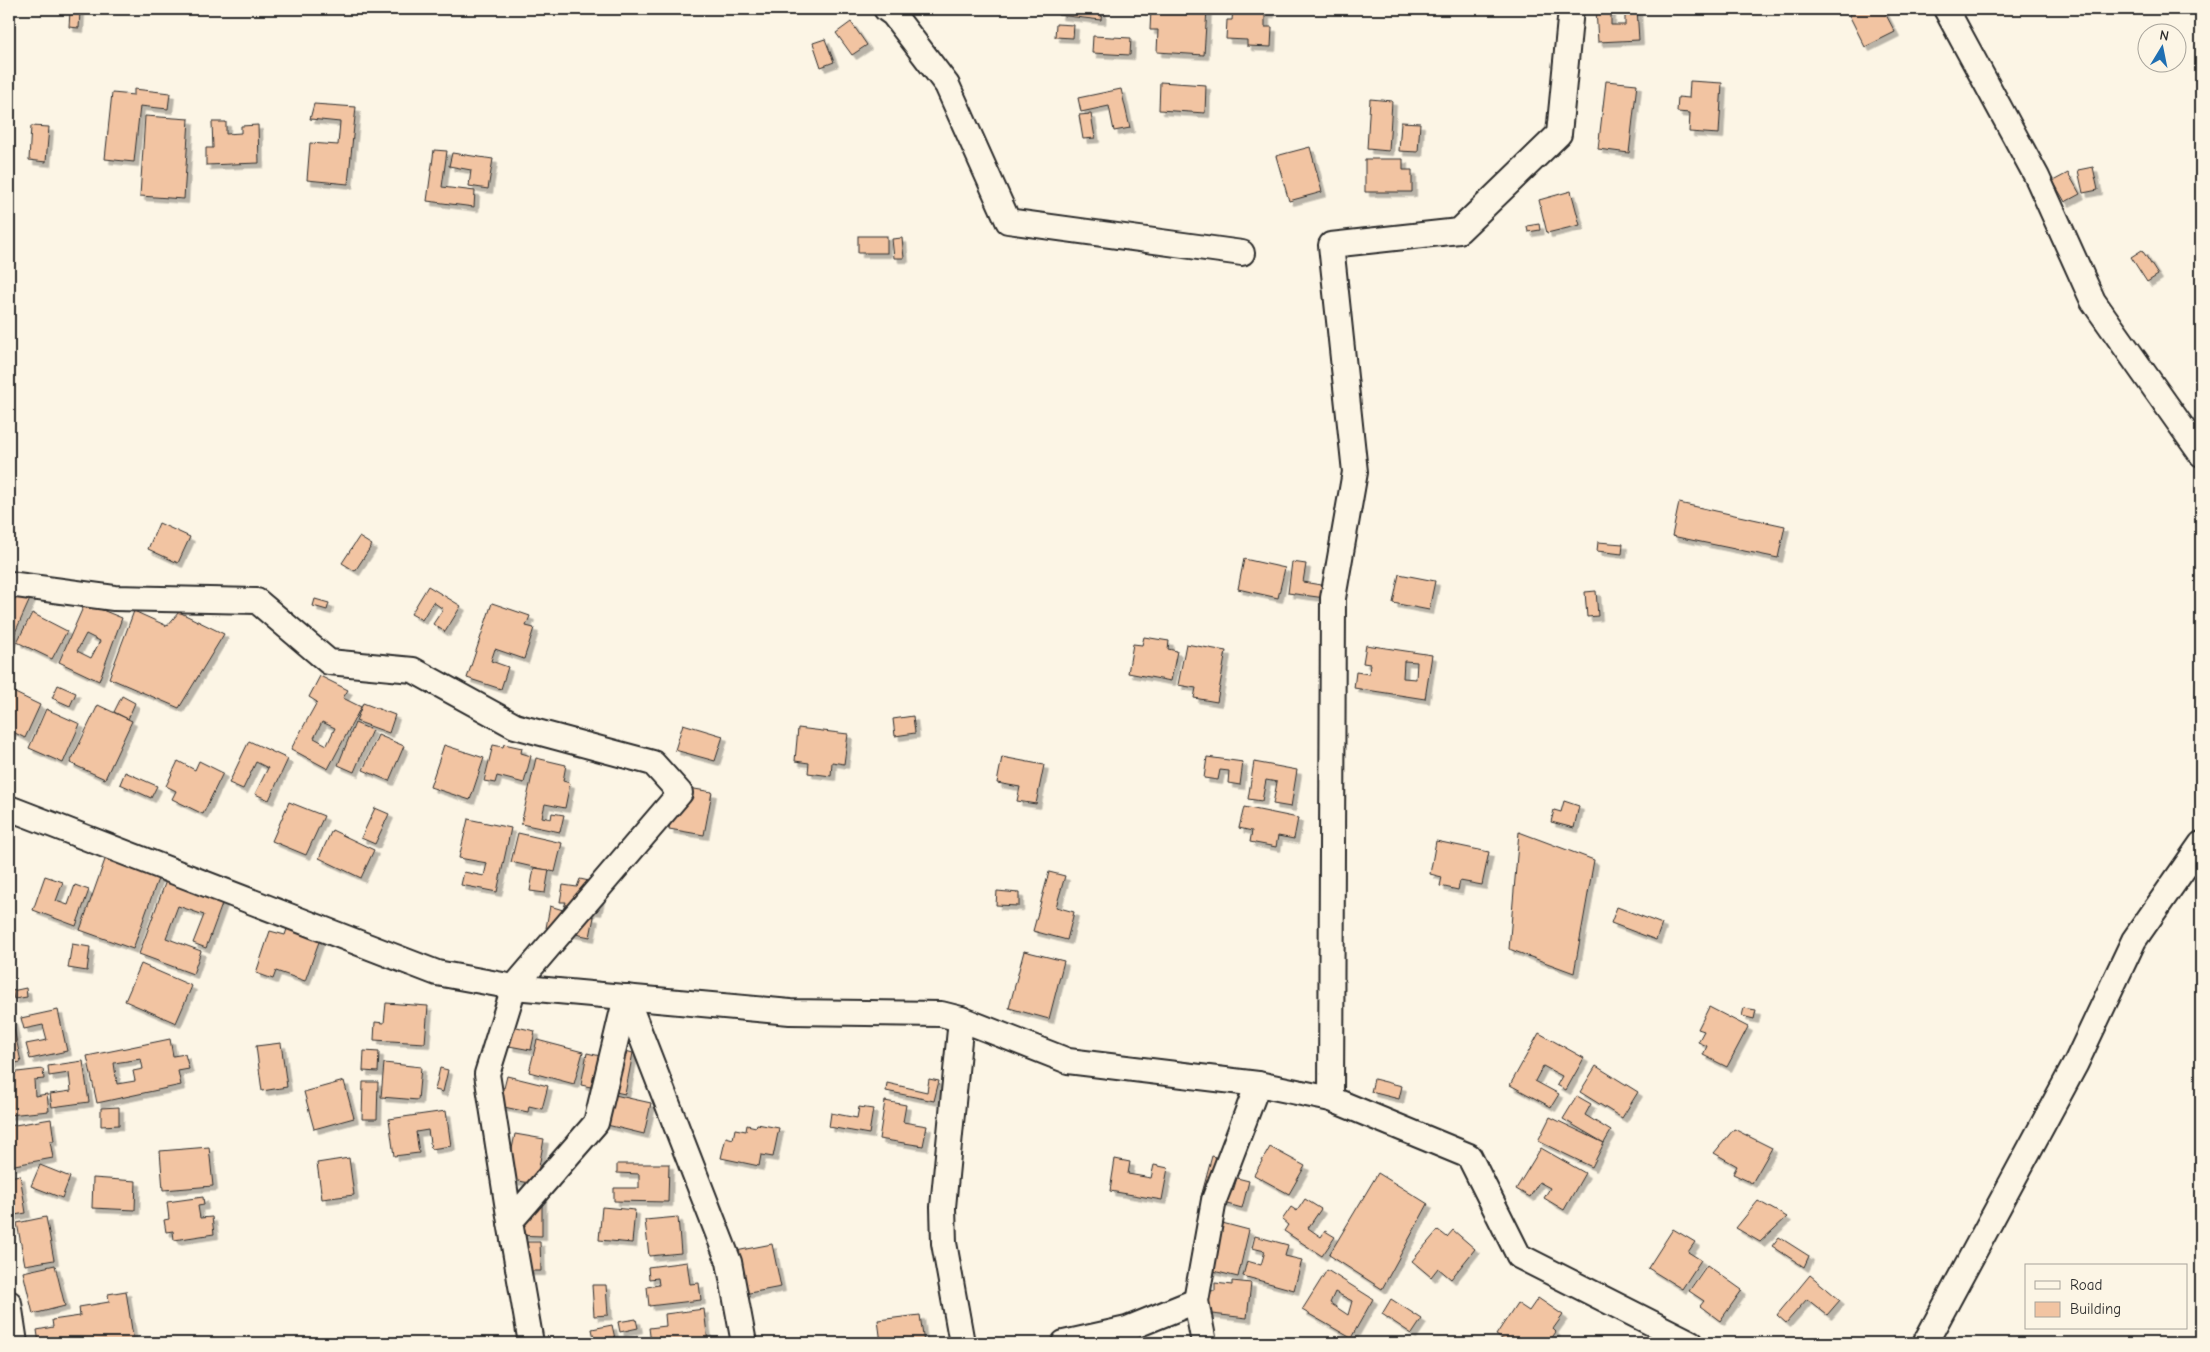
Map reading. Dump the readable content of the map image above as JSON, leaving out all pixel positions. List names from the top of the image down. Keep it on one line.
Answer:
{"legend":["Road","Building"],"north":"top"}
